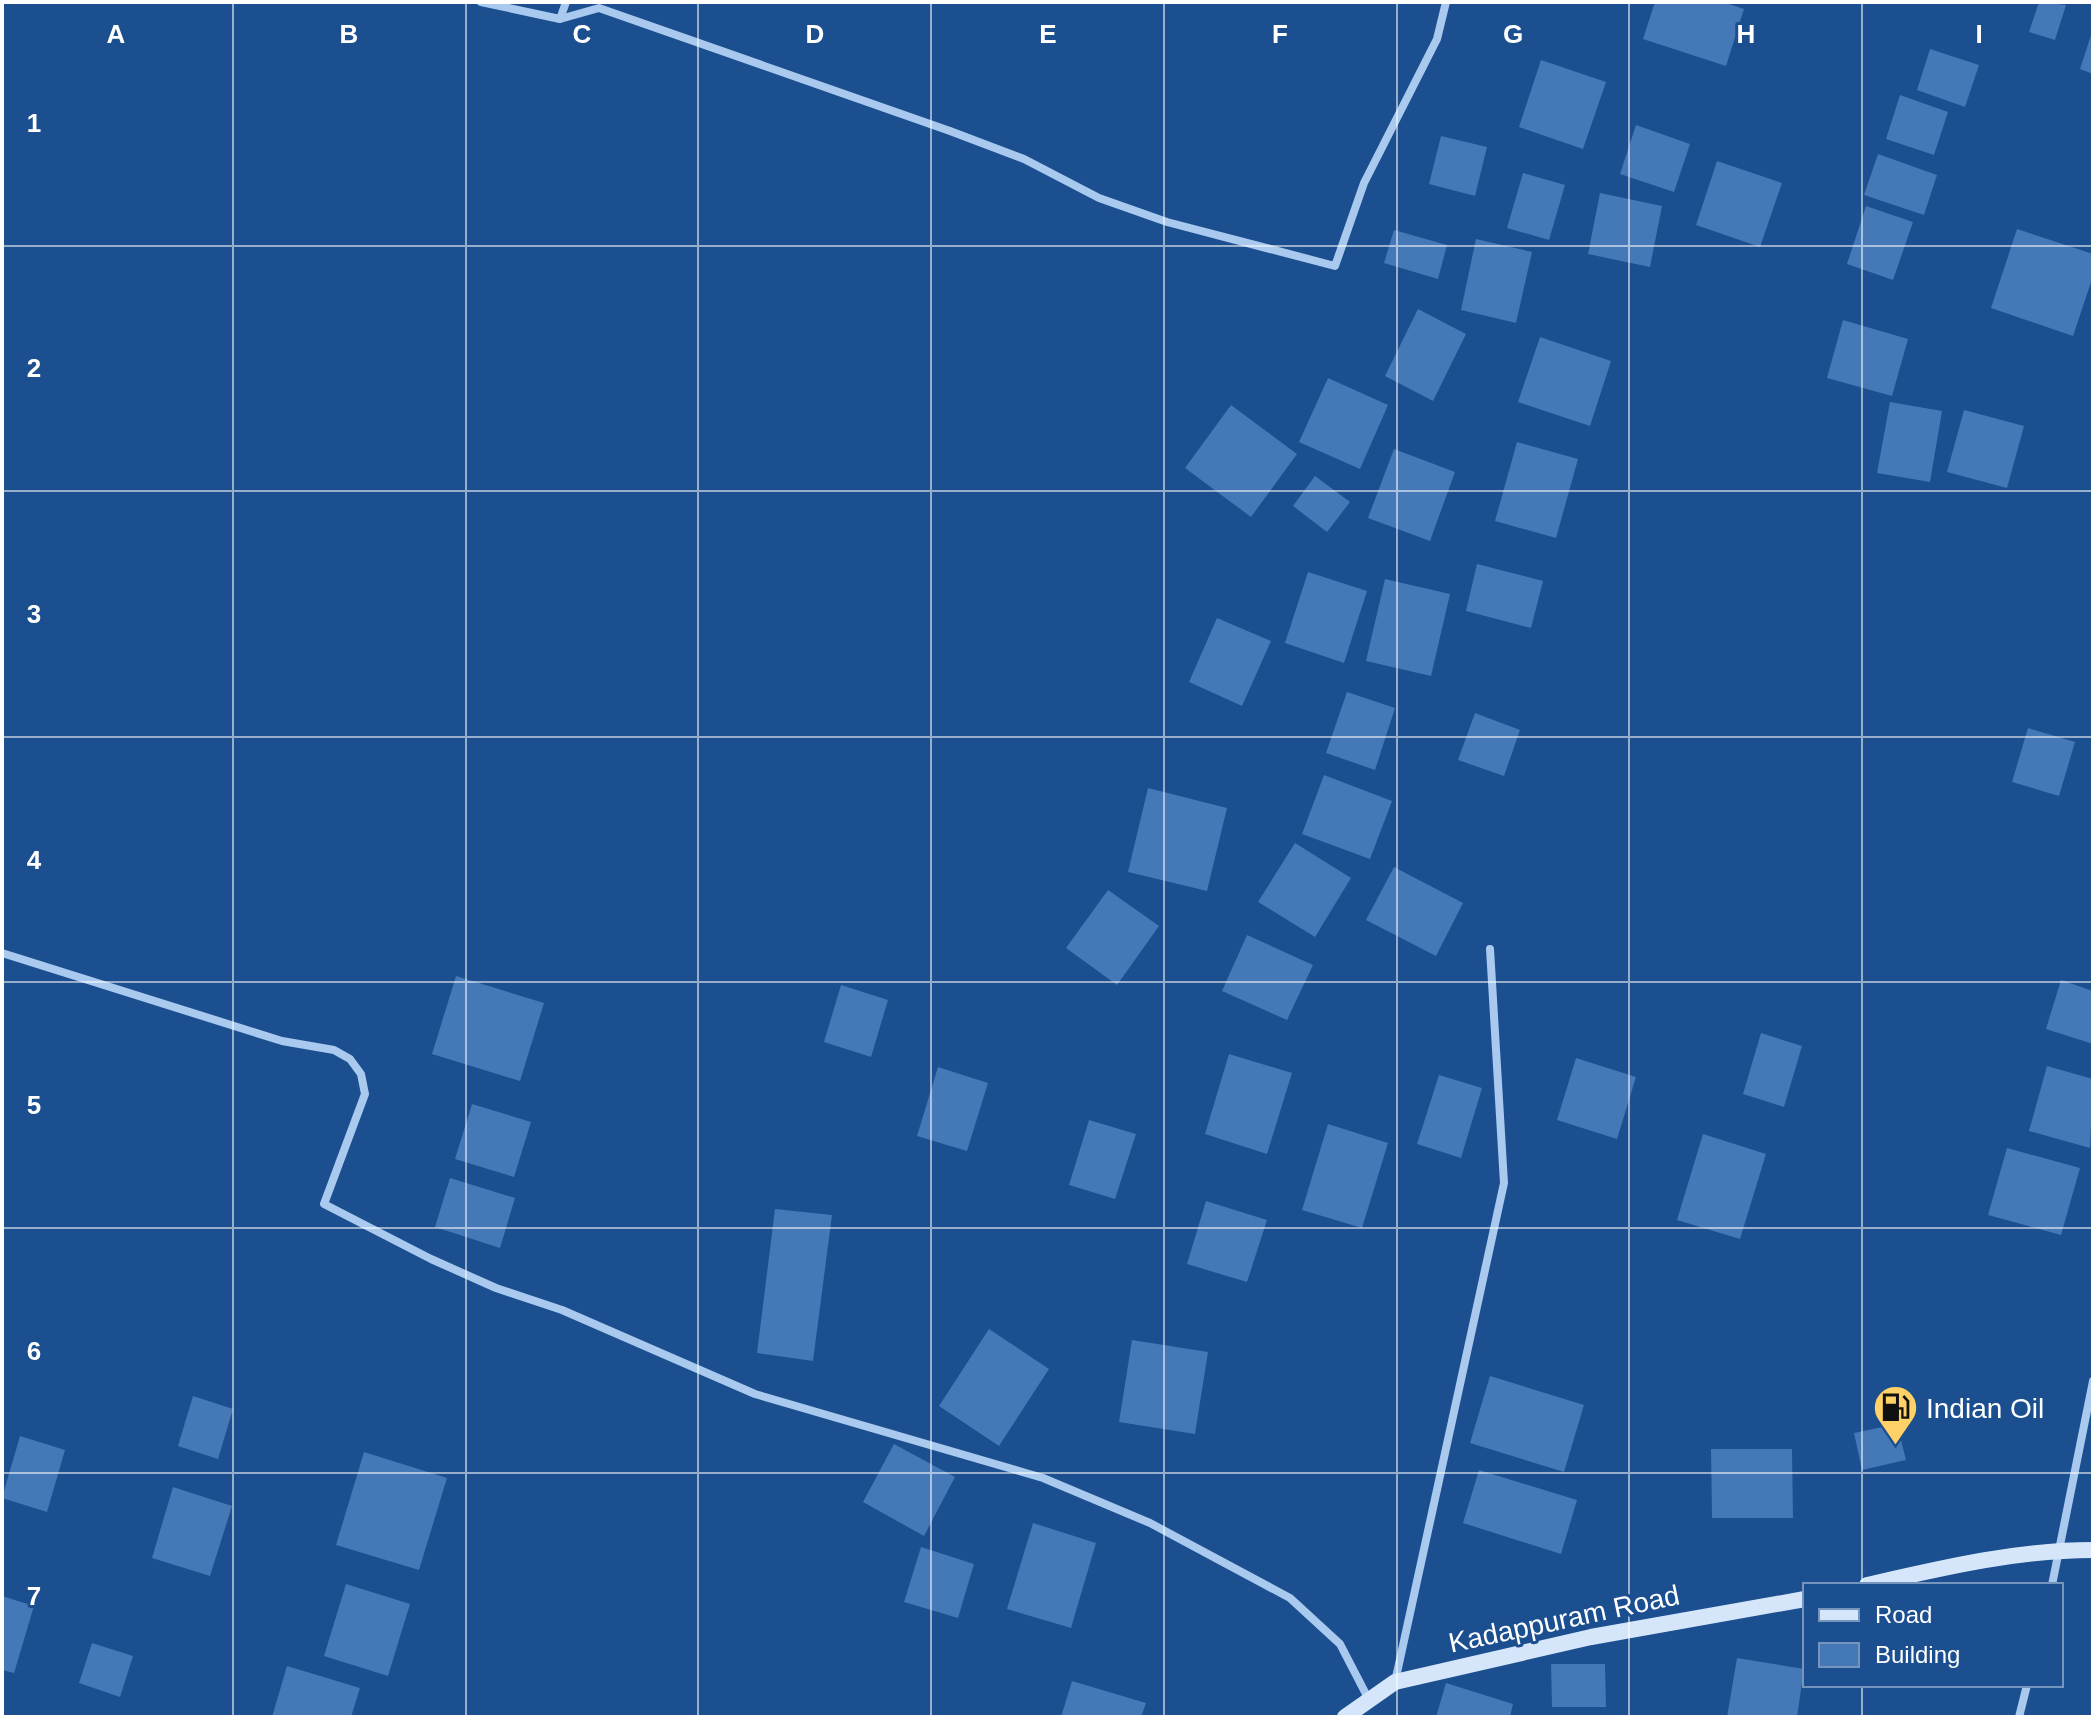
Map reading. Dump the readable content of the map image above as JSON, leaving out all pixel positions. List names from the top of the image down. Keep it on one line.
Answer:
{"streets":{"main road":["Kadappuram Road"]},"places":{"fuel station":["Indian Oil"]},"legend":["Road","Building"],"grid":{"columns":["A","B","C","D","E","F","G","H","I"],"rows":["1","2","3","4","5","6","7"]}}
